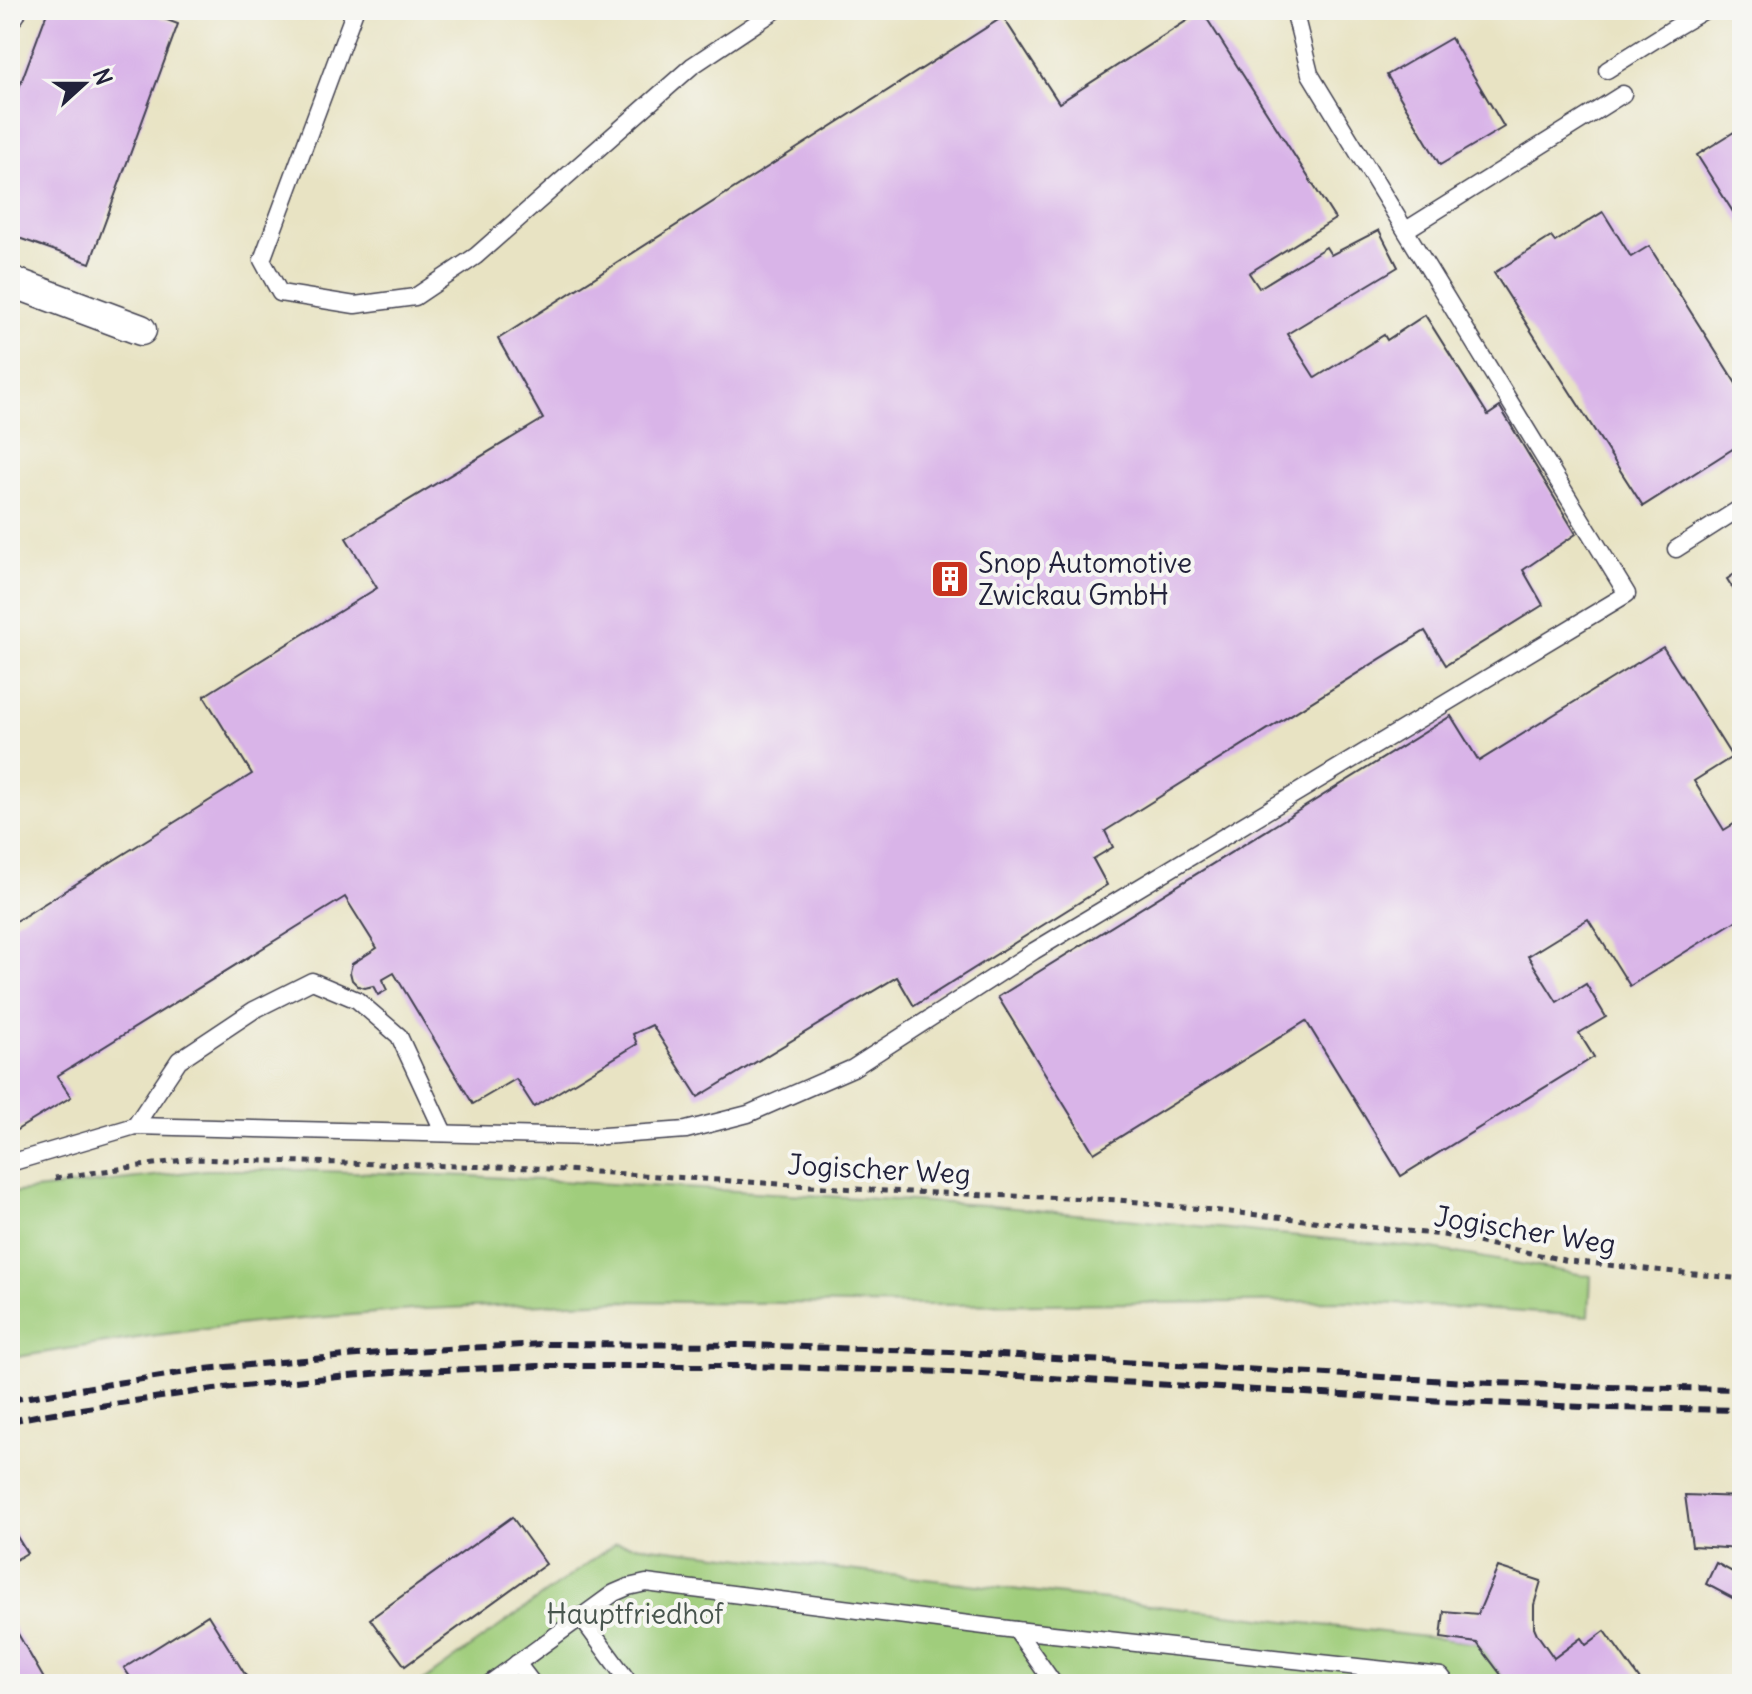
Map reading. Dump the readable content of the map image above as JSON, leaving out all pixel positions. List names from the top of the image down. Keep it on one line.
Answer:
{"streets":{"path":["Jogischer Weg"]},"parks":["Hauptfriedhof"],"places":{"building":["Snop Automotive Zwickau GmbH"]},"north":"right"}
